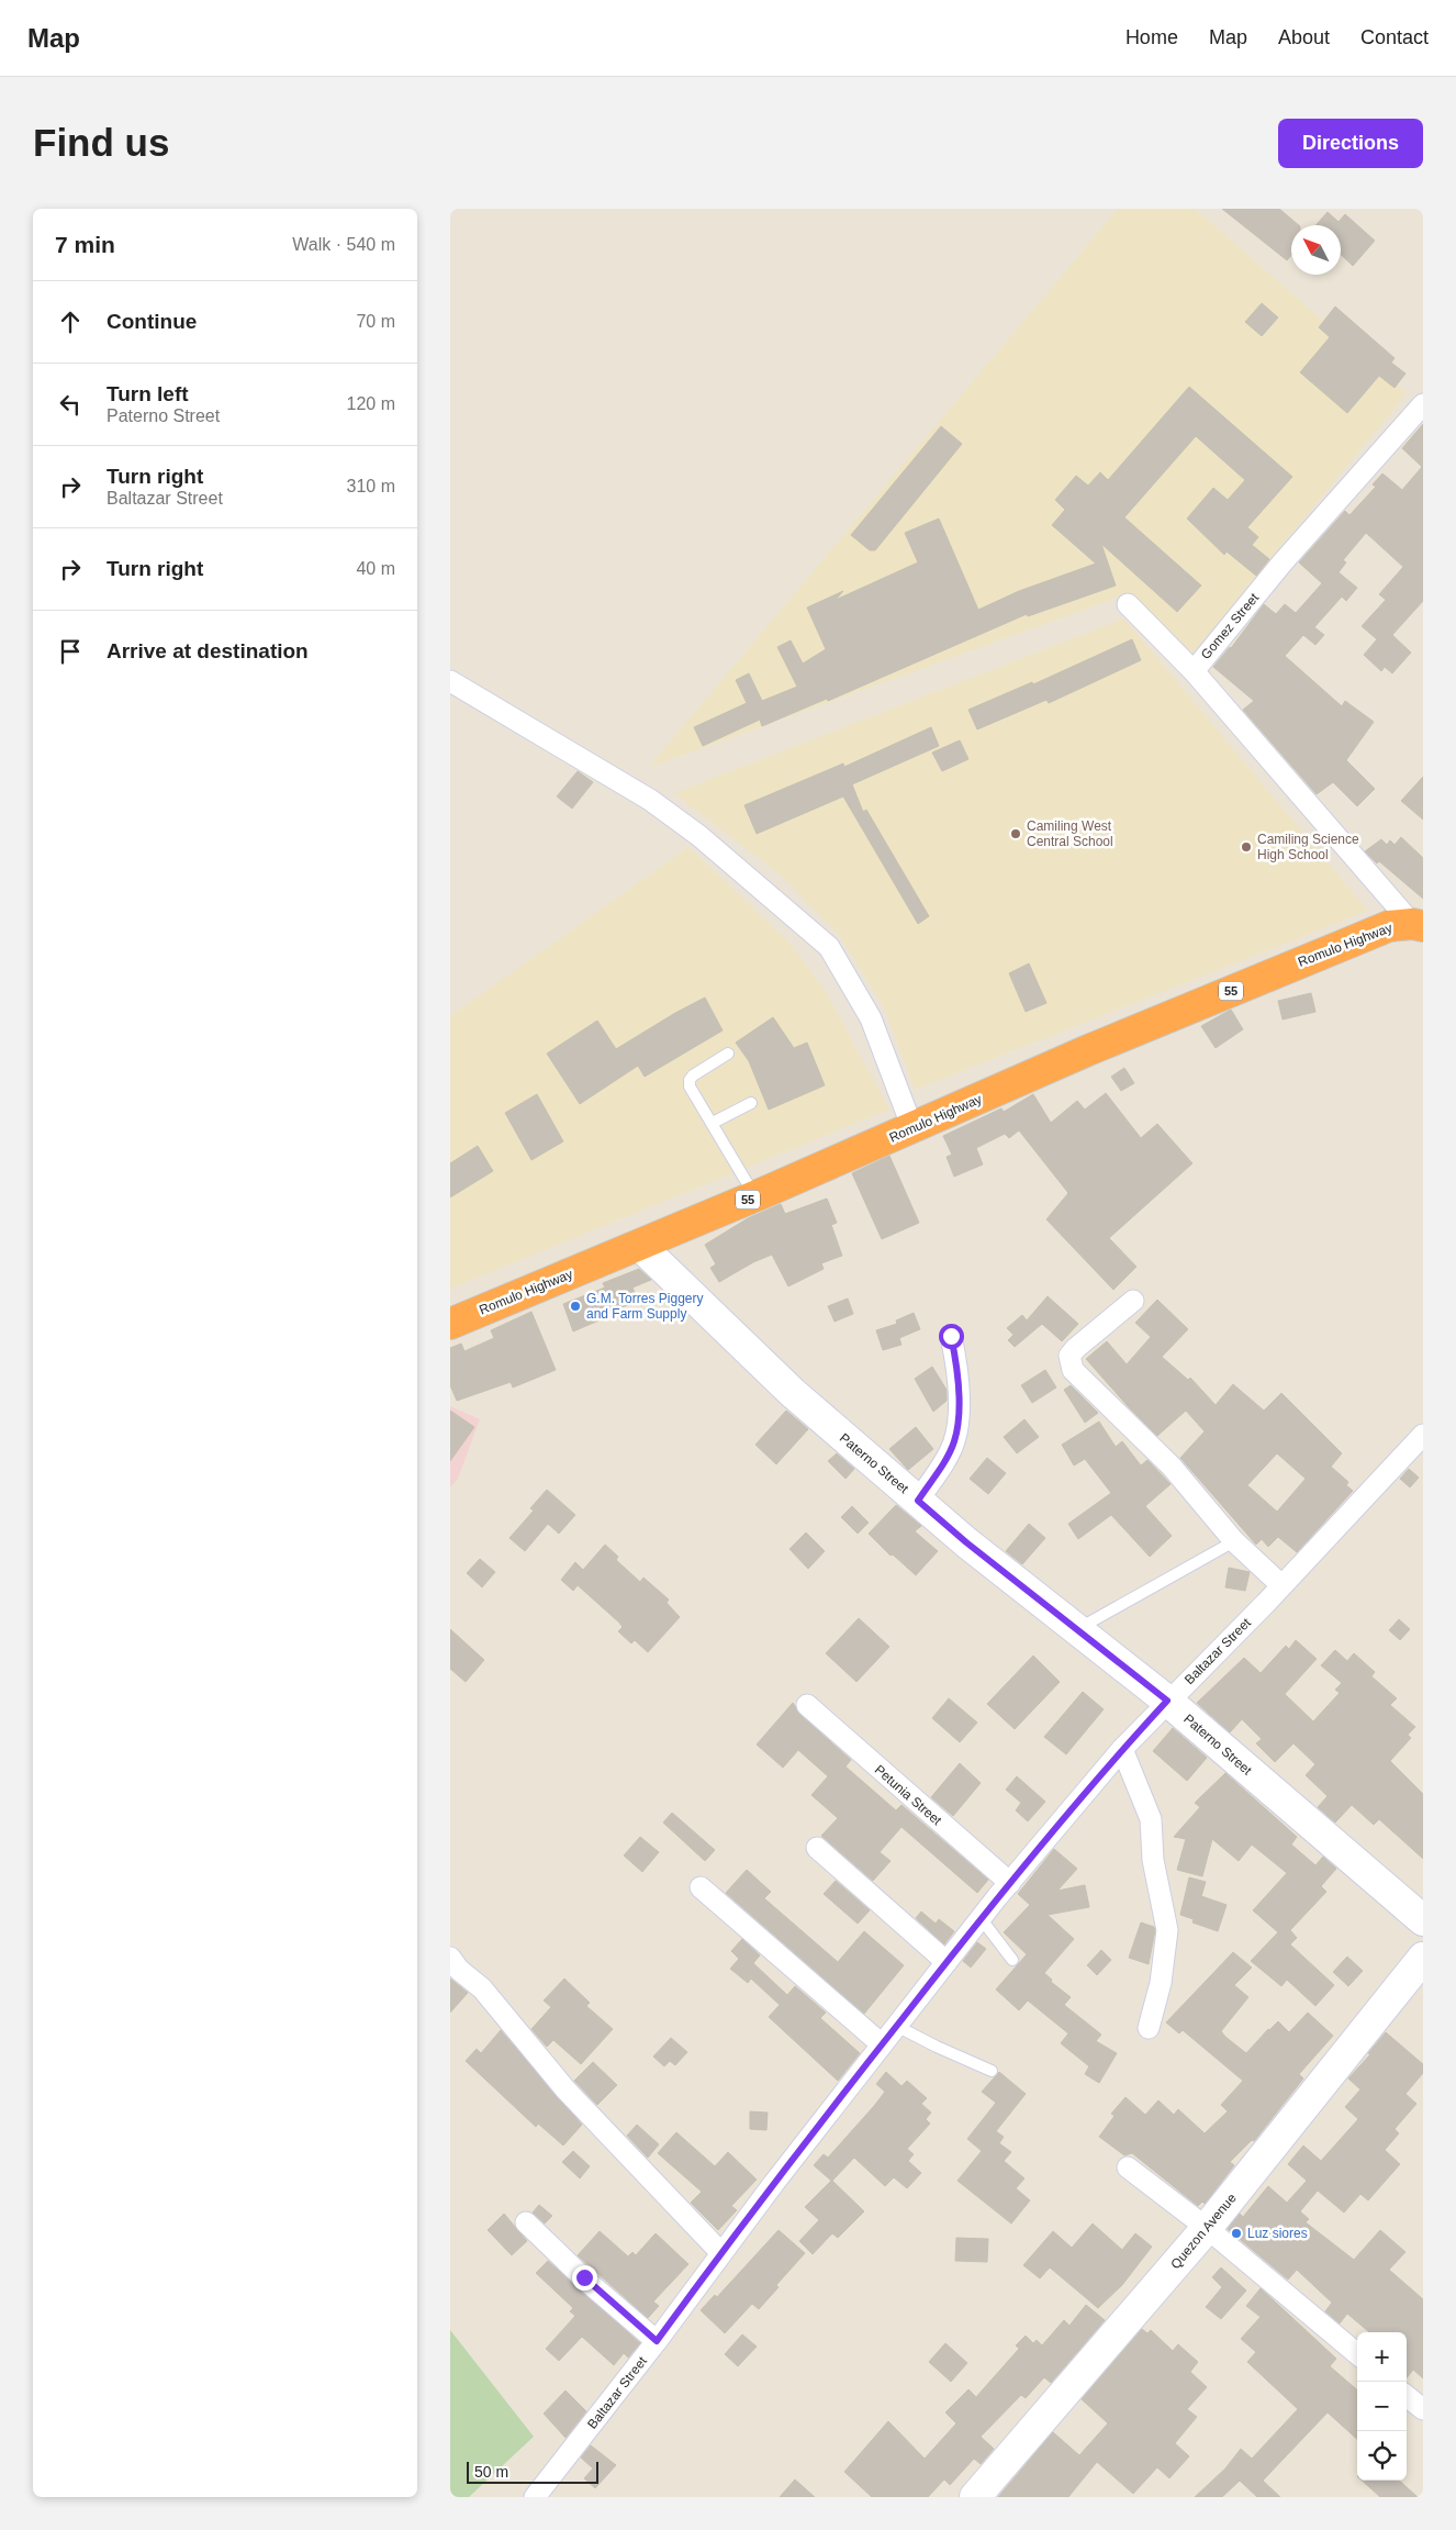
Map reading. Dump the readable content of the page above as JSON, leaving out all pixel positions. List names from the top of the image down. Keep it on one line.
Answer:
{"streets":{"highway":["Romulo Highway","55"],"street":["Gomez Street","Paterno Street","Baltazar Street","Petunia Street","Quezon Avenue"]},"crossings":[["Gomez Street","Romulo Highway"],["Romulo Highway","Paterno Street"],["Paterno Street","Baltazar Street"],["Baltazar Street","Petunia Street"]],"places":["Camiling West Central School","Camiling Science High School","G.M. Torres Piggery and Farm Supply","Luz siores"],"scale_bar":"50 m","north":"top left","page":{"header":"Map","nav":["Home","Map","About","Contact"],"buttons":"Directions","title":"Find us","heading":["7 min","Walk · 540 m"],"list":[["Continue","70 m"],["Turn left","Paterno Street","120 m"],["Turn right","Baltazar Street","310 m"],["Turn right","40 m"],"Arrive at destination"],"map_buttons":["+","−"],"scale":"50 m"}}
